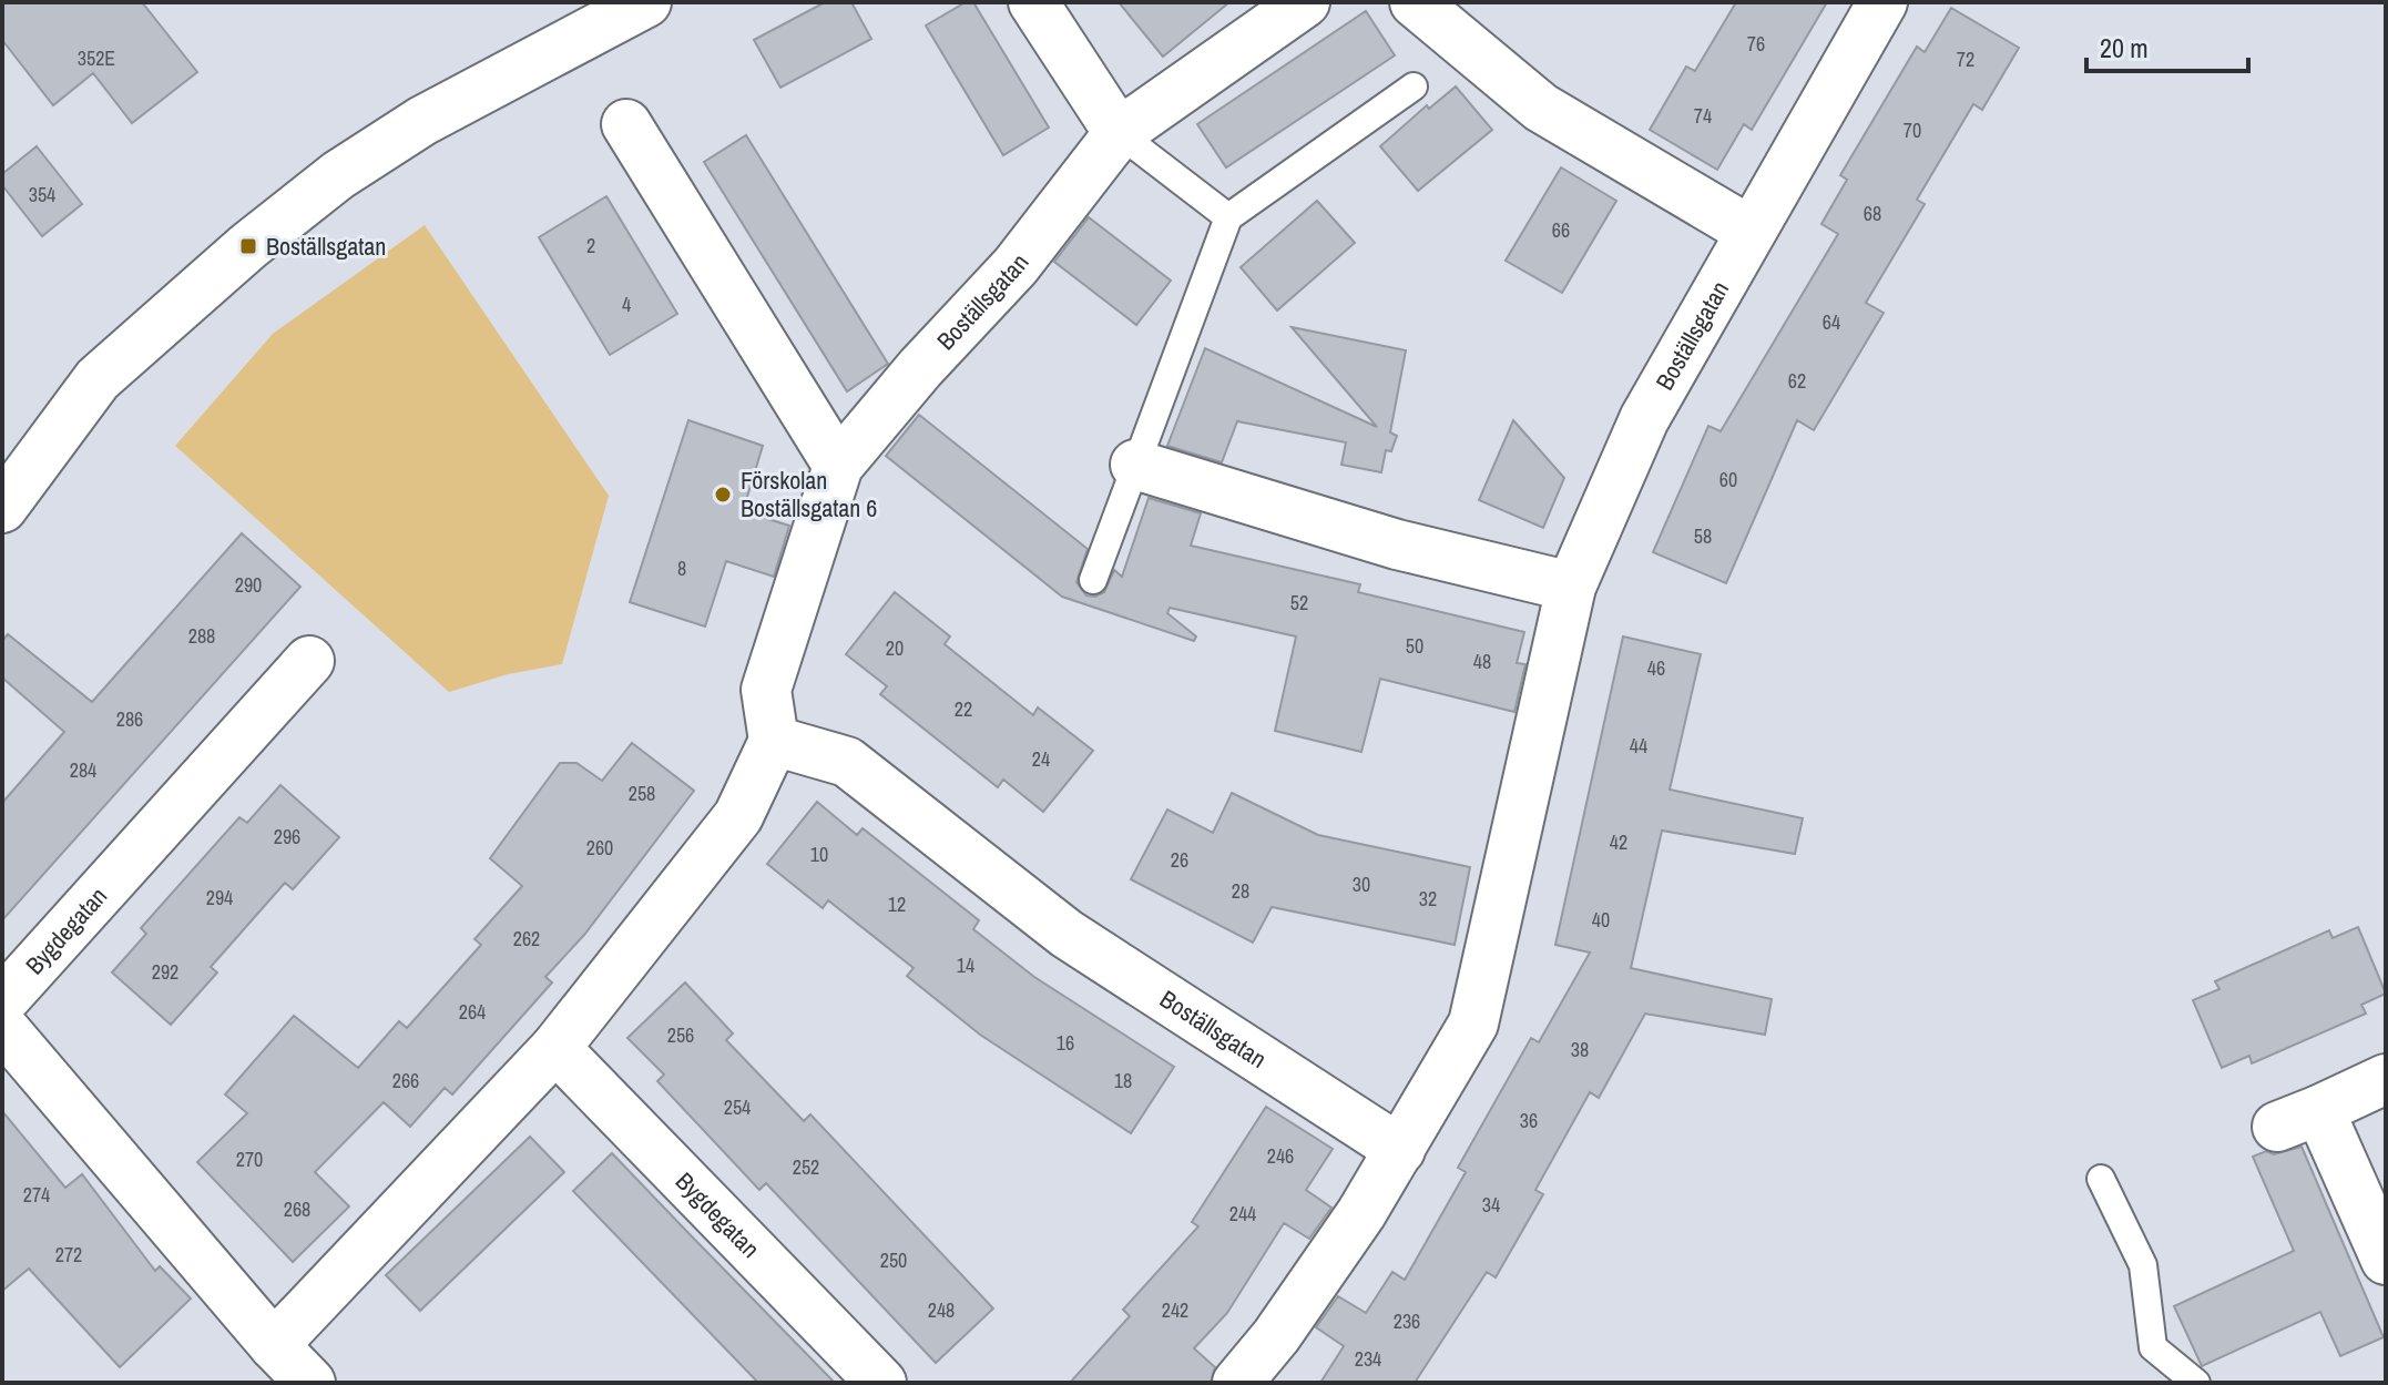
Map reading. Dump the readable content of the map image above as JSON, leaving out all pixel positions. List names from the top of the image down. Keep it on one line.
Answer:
{"streets":{"street":["Boställsgatan","Bygdegatan"]},"places":{"transit":["Boställsgatan"],"other":["Förskolan Boställsgatan 6"]},"house_numbers":["76","352E","72","74","70","354","68","66","2","4","64","62","60","58","8","290","52","288","50","20","48","46","22","286","44","24","284","258","296","42","260","10","26","30","28","294","32","12","40","262","14","292","264","256","16","38","266","18","254","36","246","270","252","274","34","268","244","272","250","248","242","236","234"],"scale_bar":"20 m"}
